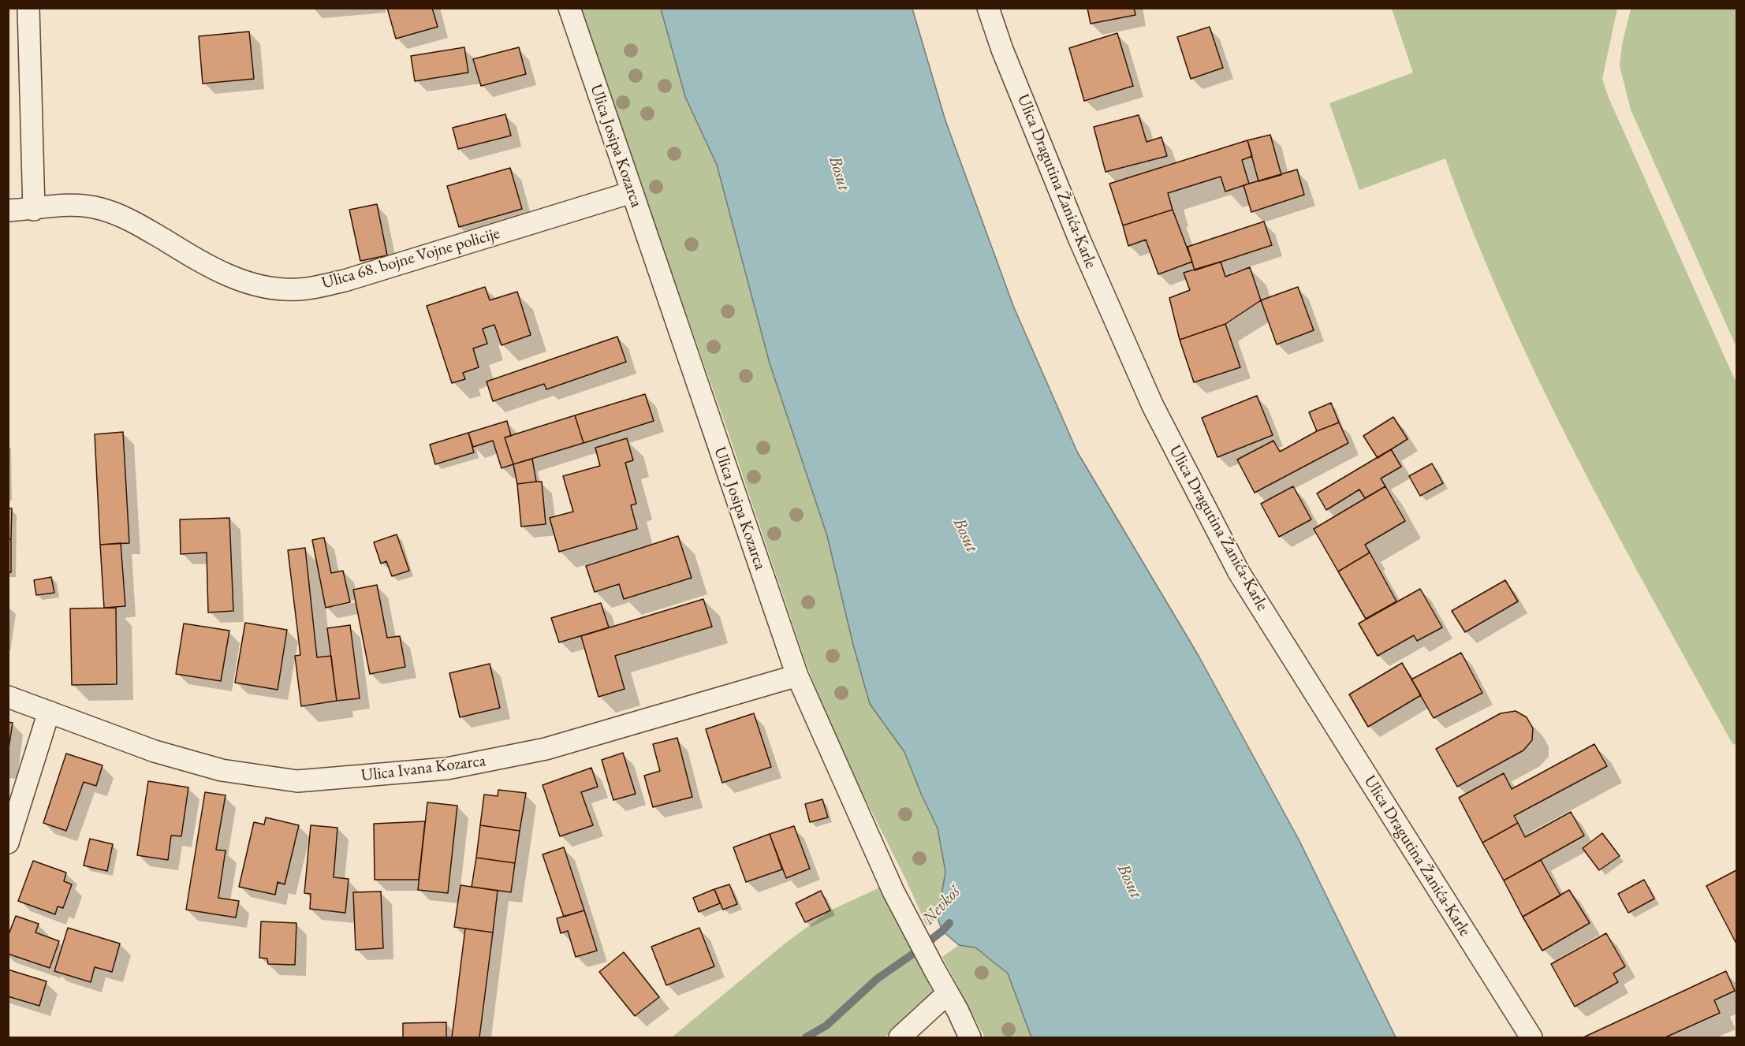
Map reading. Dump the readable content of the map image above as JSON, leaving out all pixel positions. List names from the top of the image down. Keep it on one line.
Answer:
{"streets":{"street":["Ulica Josipa Kozarca","Ulica Dragutina Žanića-Karle","Ulica 68. bojne Vojne policije","Ulica Ivana Kozarca"]},"crossings":[["Ulica Josipa Kozarca","Ulica 68. bojne Vojne policije"],["Ulica Josipa Kozarca","Ulica Ivana Kozarca"]],"water":["Bosut","Nevkoš"]}
